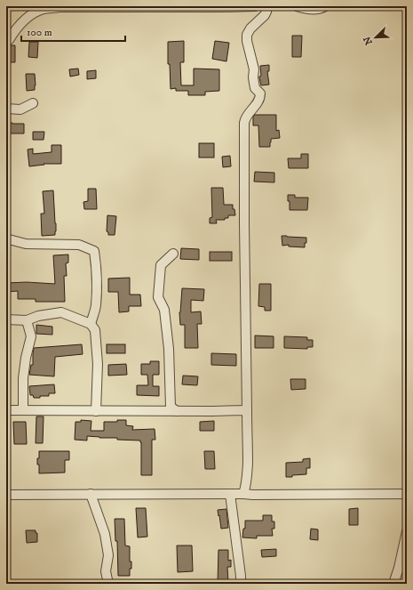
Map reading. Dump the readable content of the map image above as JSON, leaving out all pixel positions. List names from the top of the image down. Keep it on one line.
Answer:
{"scale_bar":"100 m","north":"bottom left"}
